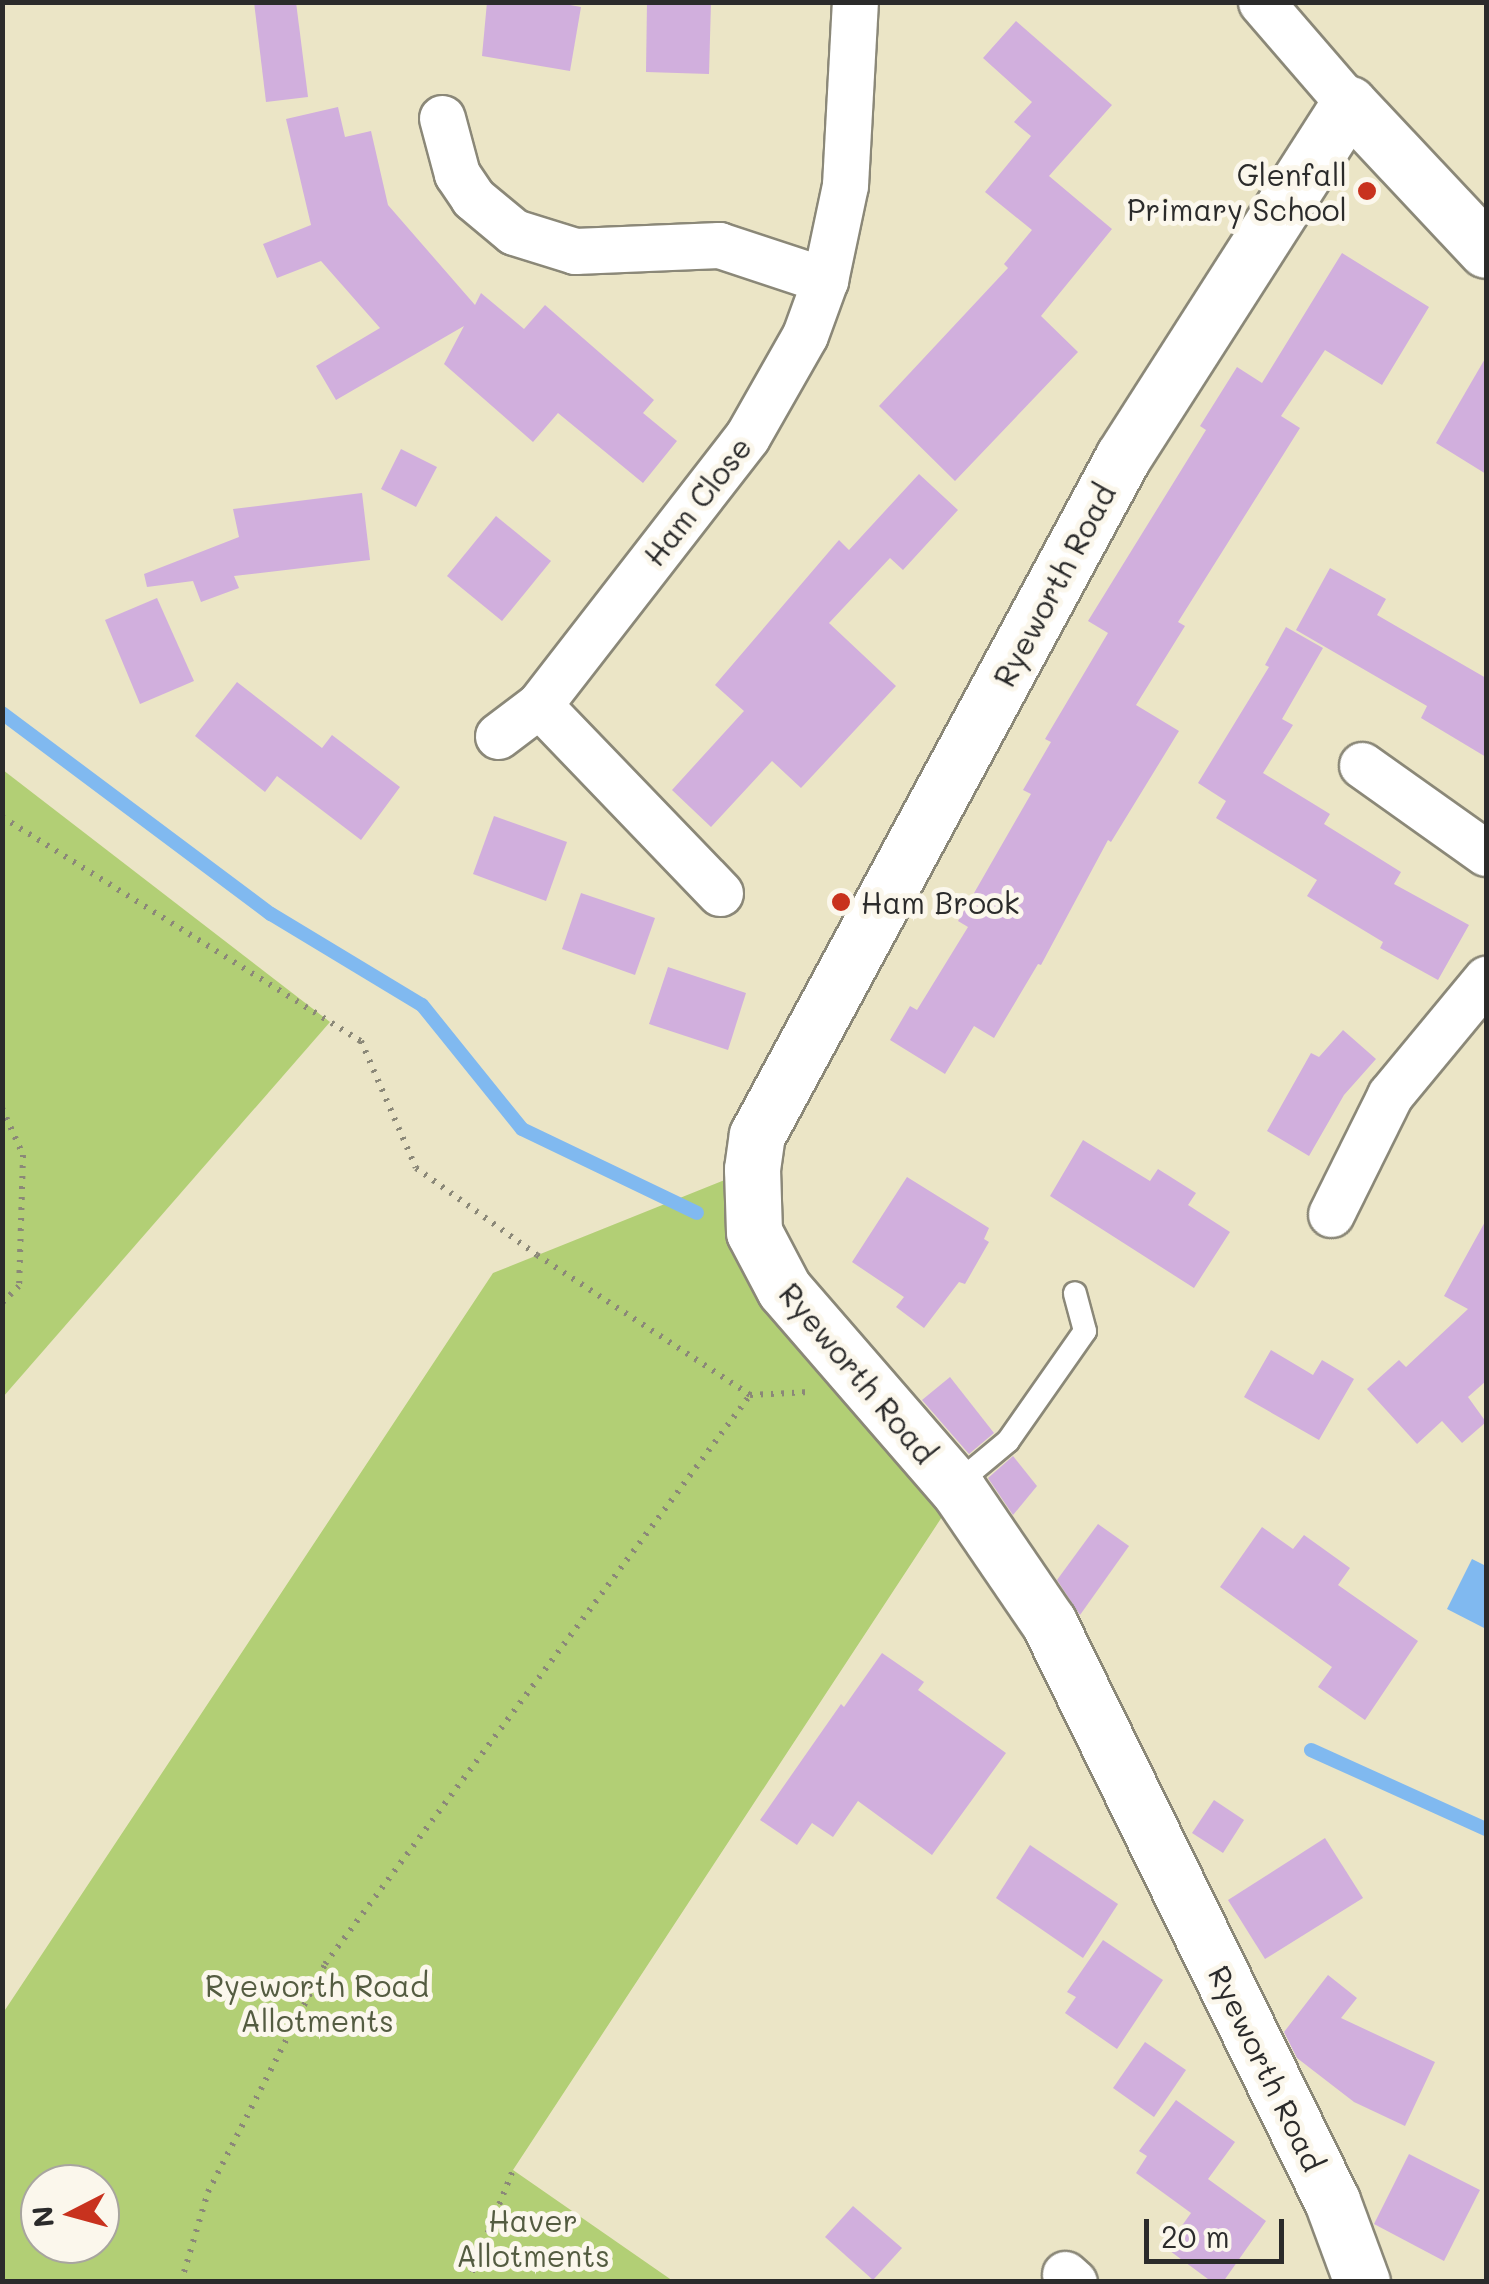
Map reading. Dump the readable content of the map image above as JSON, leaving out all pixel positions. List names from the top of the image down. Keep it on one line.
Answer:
{"streets":{"street":["Ham Close","Ryeworth Road"]},"parks":["Ryeworth Road Allotments","Haver Allotments"],"places":["Glenfall Primary School","Ham Brook"],"scale_bar":"20 m","north":"left"}
